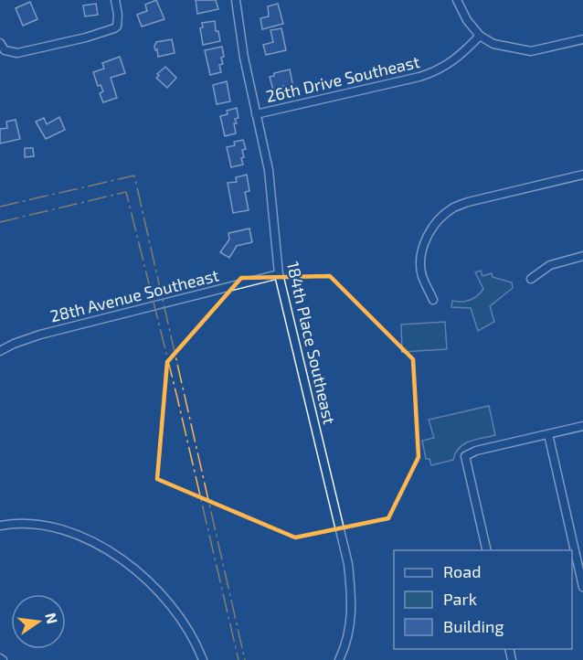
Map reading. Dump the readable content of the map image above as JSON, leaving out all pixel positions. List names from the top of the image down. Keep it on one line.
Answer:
{"streets":{"street":["26th Drive Southeast","28th Avenue Southeast","184th Place Southeast"]},"crossings":[["26th Drive Southeast","184th Place Southeast"],["28th Avenue Southeast","184th Place Southeast"]],"legend":["Road","Park","Building"],"north":"right"}
